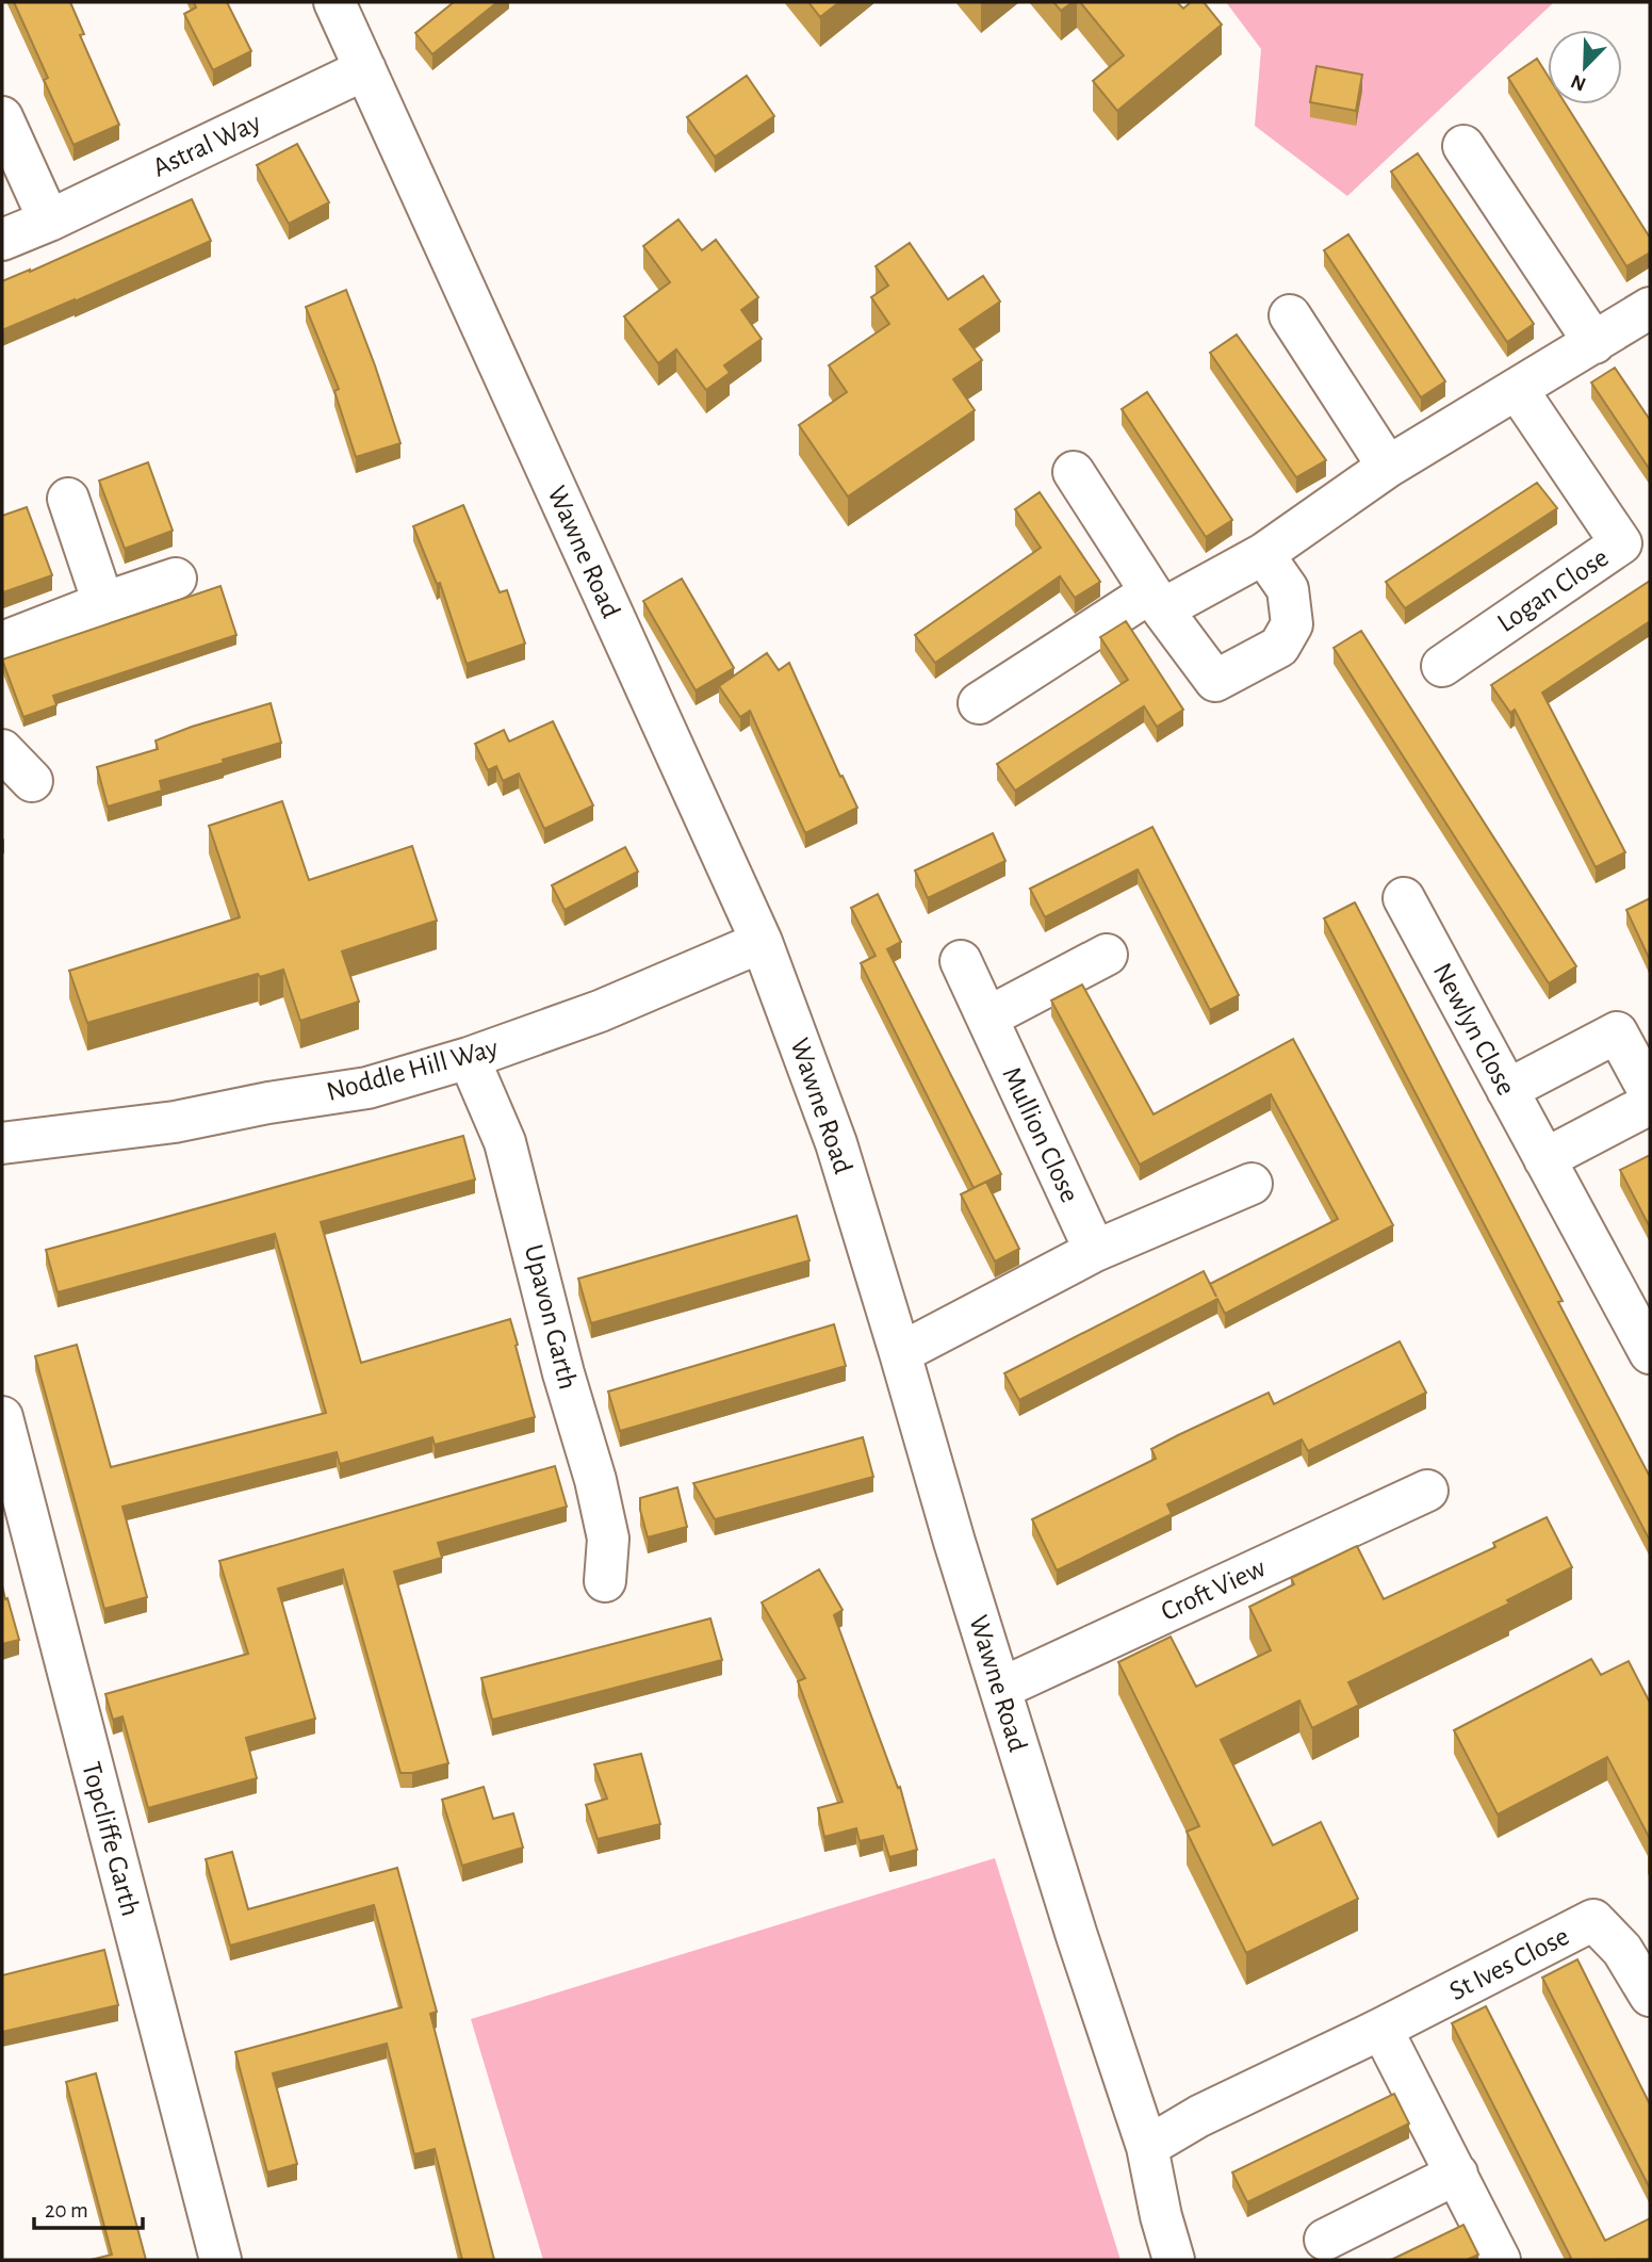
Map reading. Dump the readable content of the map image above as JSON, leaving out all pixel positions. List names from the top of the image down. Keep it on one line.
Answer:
{"streets":{"street":["Astral Way","Wawne Road","Logan Close","Newlyn Close","Noddle Hill Way","Mullion Close","Upavon Garth","Croft View","Topcliffe Garth","St Ives Close"]},"crossings":[["Astral Way","Wawne Road"],["Wawne Road","Noddle Hill Way"],["Wawne Road","Croft View"],["Wawne Road","St Ives Close"],["Noddle Hill Way","Upavon Garth"]],"scale_bar":"20 m","north":"bottom left"}
